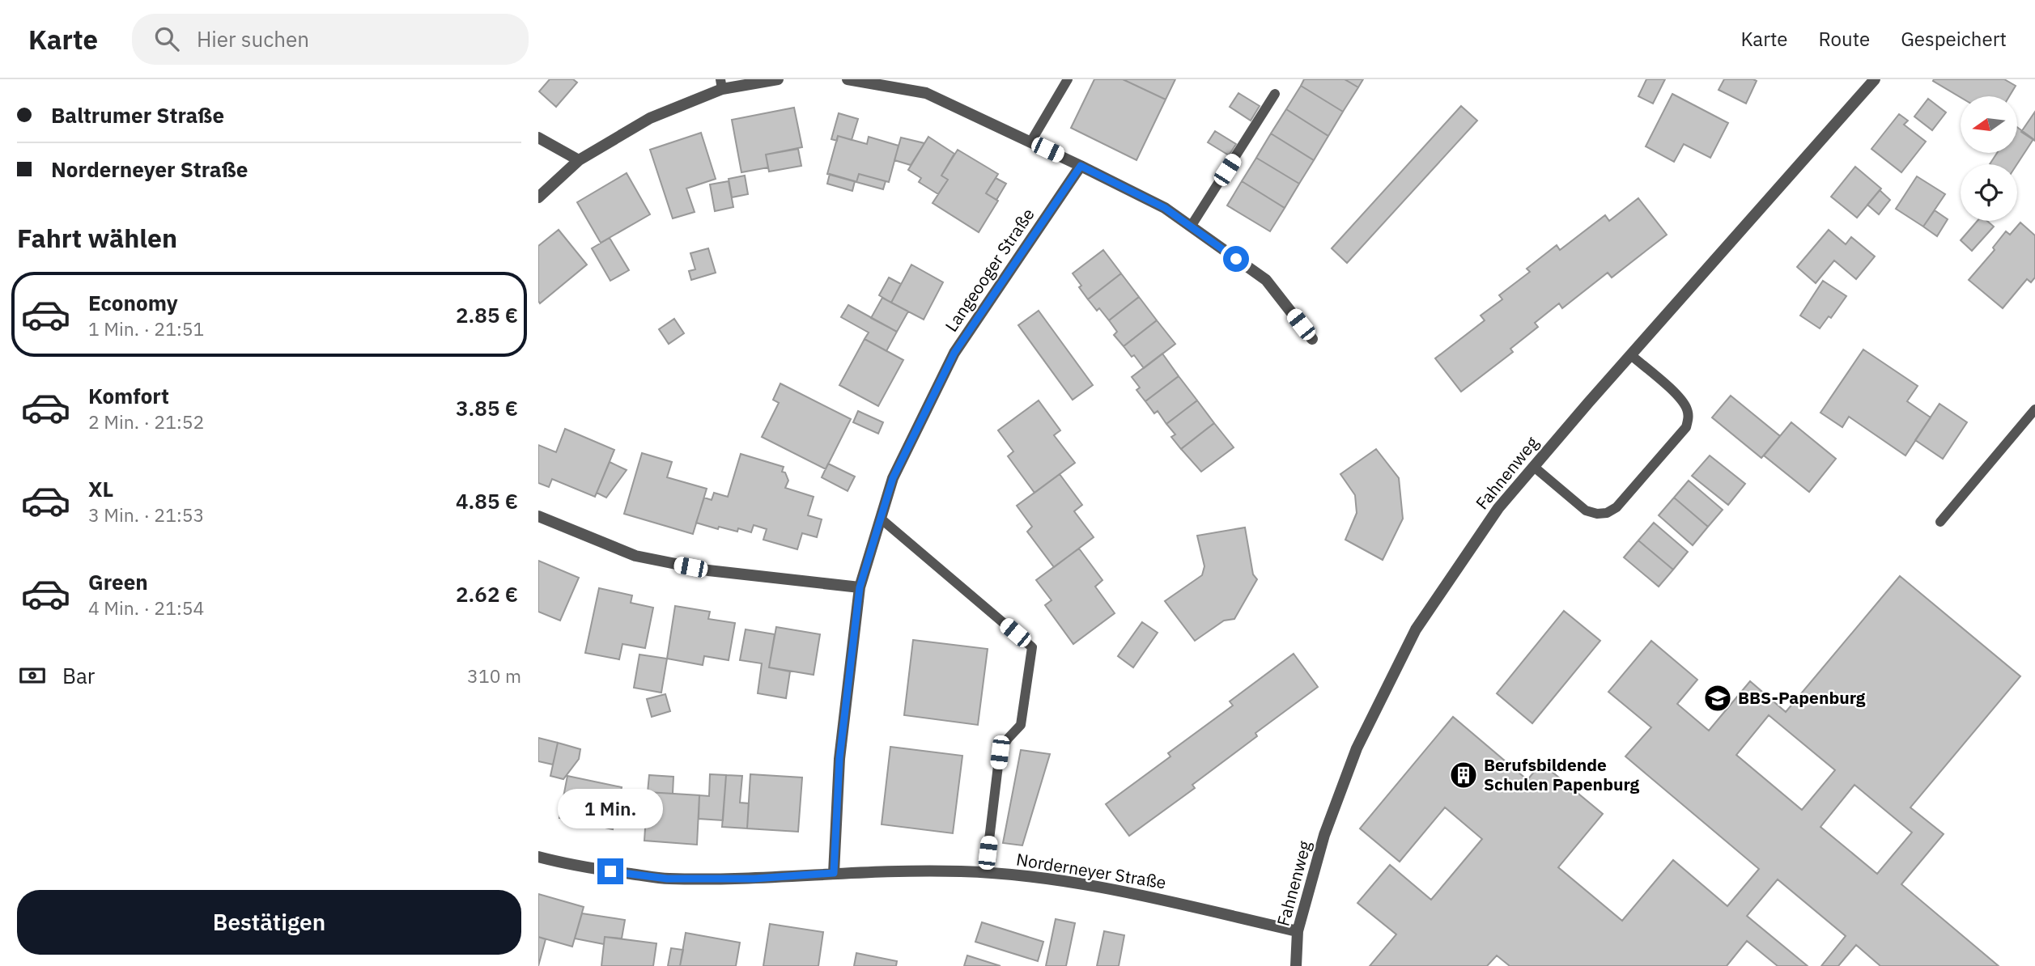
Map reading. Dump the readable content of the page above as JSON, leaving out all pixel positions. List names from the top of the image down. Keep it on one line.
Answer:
{"streets":{"street":["Langeooger Straße","Fahnenweg","Norderneyer Straße"]},"crossings":[["Langeooger Straße","Norderneyer Straße"],["Fahnenweg","Norderneyer Straße"]],"places":{"school or university":["BBS-Papenburg"],"building":["Berufsbildende Schulen Papenburg"]},"north":"left","page":{"header":"Karte","search":"Hier suchen","nav":["Karte","Route","Gespeichert"],"banner":["Baltrumer Straße","Norderneyer Straße"],"heading":"Fahrt wählen","list":[{"name":"Economy","note":"1 Min. · 21:51","value":"2.85 €"},{"name":"Komfort","note":"2 Min. · 21:52","value":"3.85 €"},{"name":"XL","note":"3 Min. · 21:53","value":"4.85 €"},{"name":"Green","note":"4 Min. · 21:54","value":"2.62 €"}],"pay":["Bar","310 m"],"bubble":"1 Min.","buttons":"Bestätigen"}}
